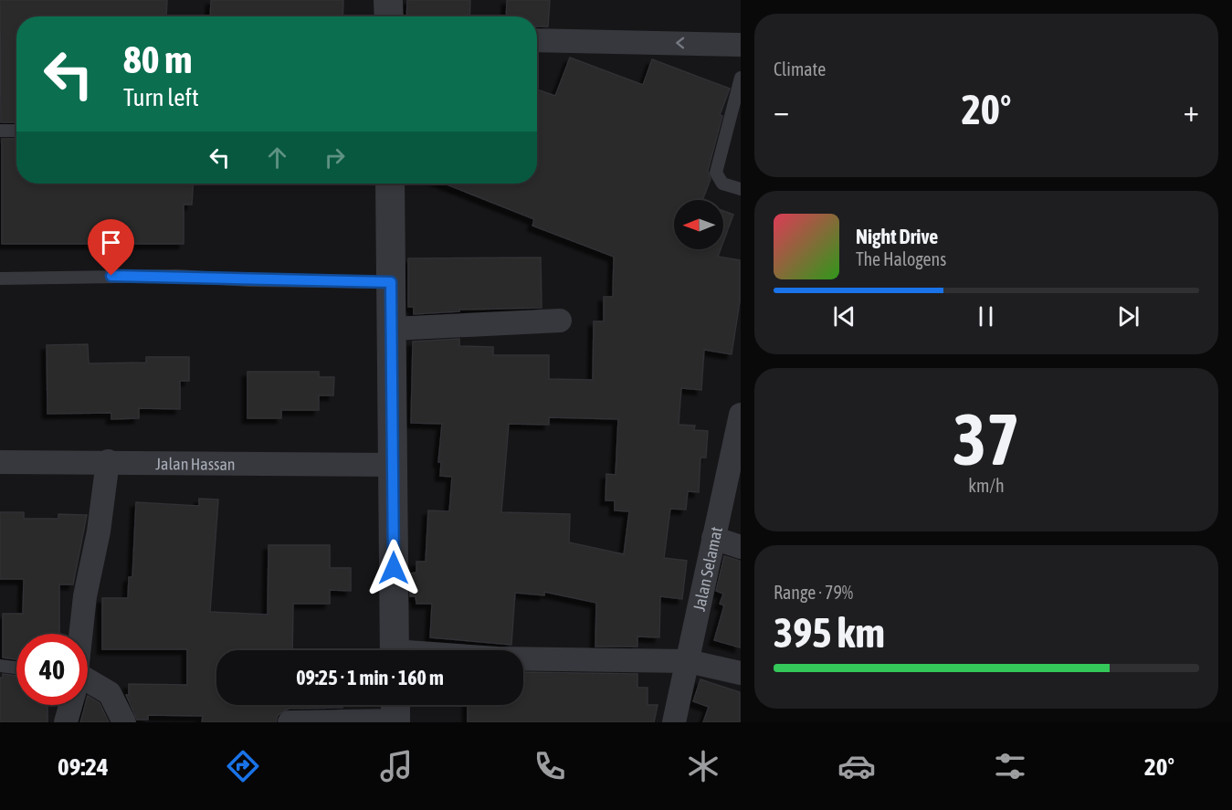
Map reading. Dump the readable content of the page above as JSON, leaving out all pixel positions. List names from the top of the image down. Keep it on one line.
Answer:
{"streets":{"street":["Jalan Hassan","Jalan Selamat"]},"north":"left","page":{"tile":["Climate",["37","km/h"],["Range · 79%","395 km"]],"turn":["80 m","Turn left"],"heat":["−","20°","+"],"song":["Night Drive","The Halogens"],"limit":"40","trip":"09:25 · 1 min · 160 m","tabs":["09:24","20°"]}}
